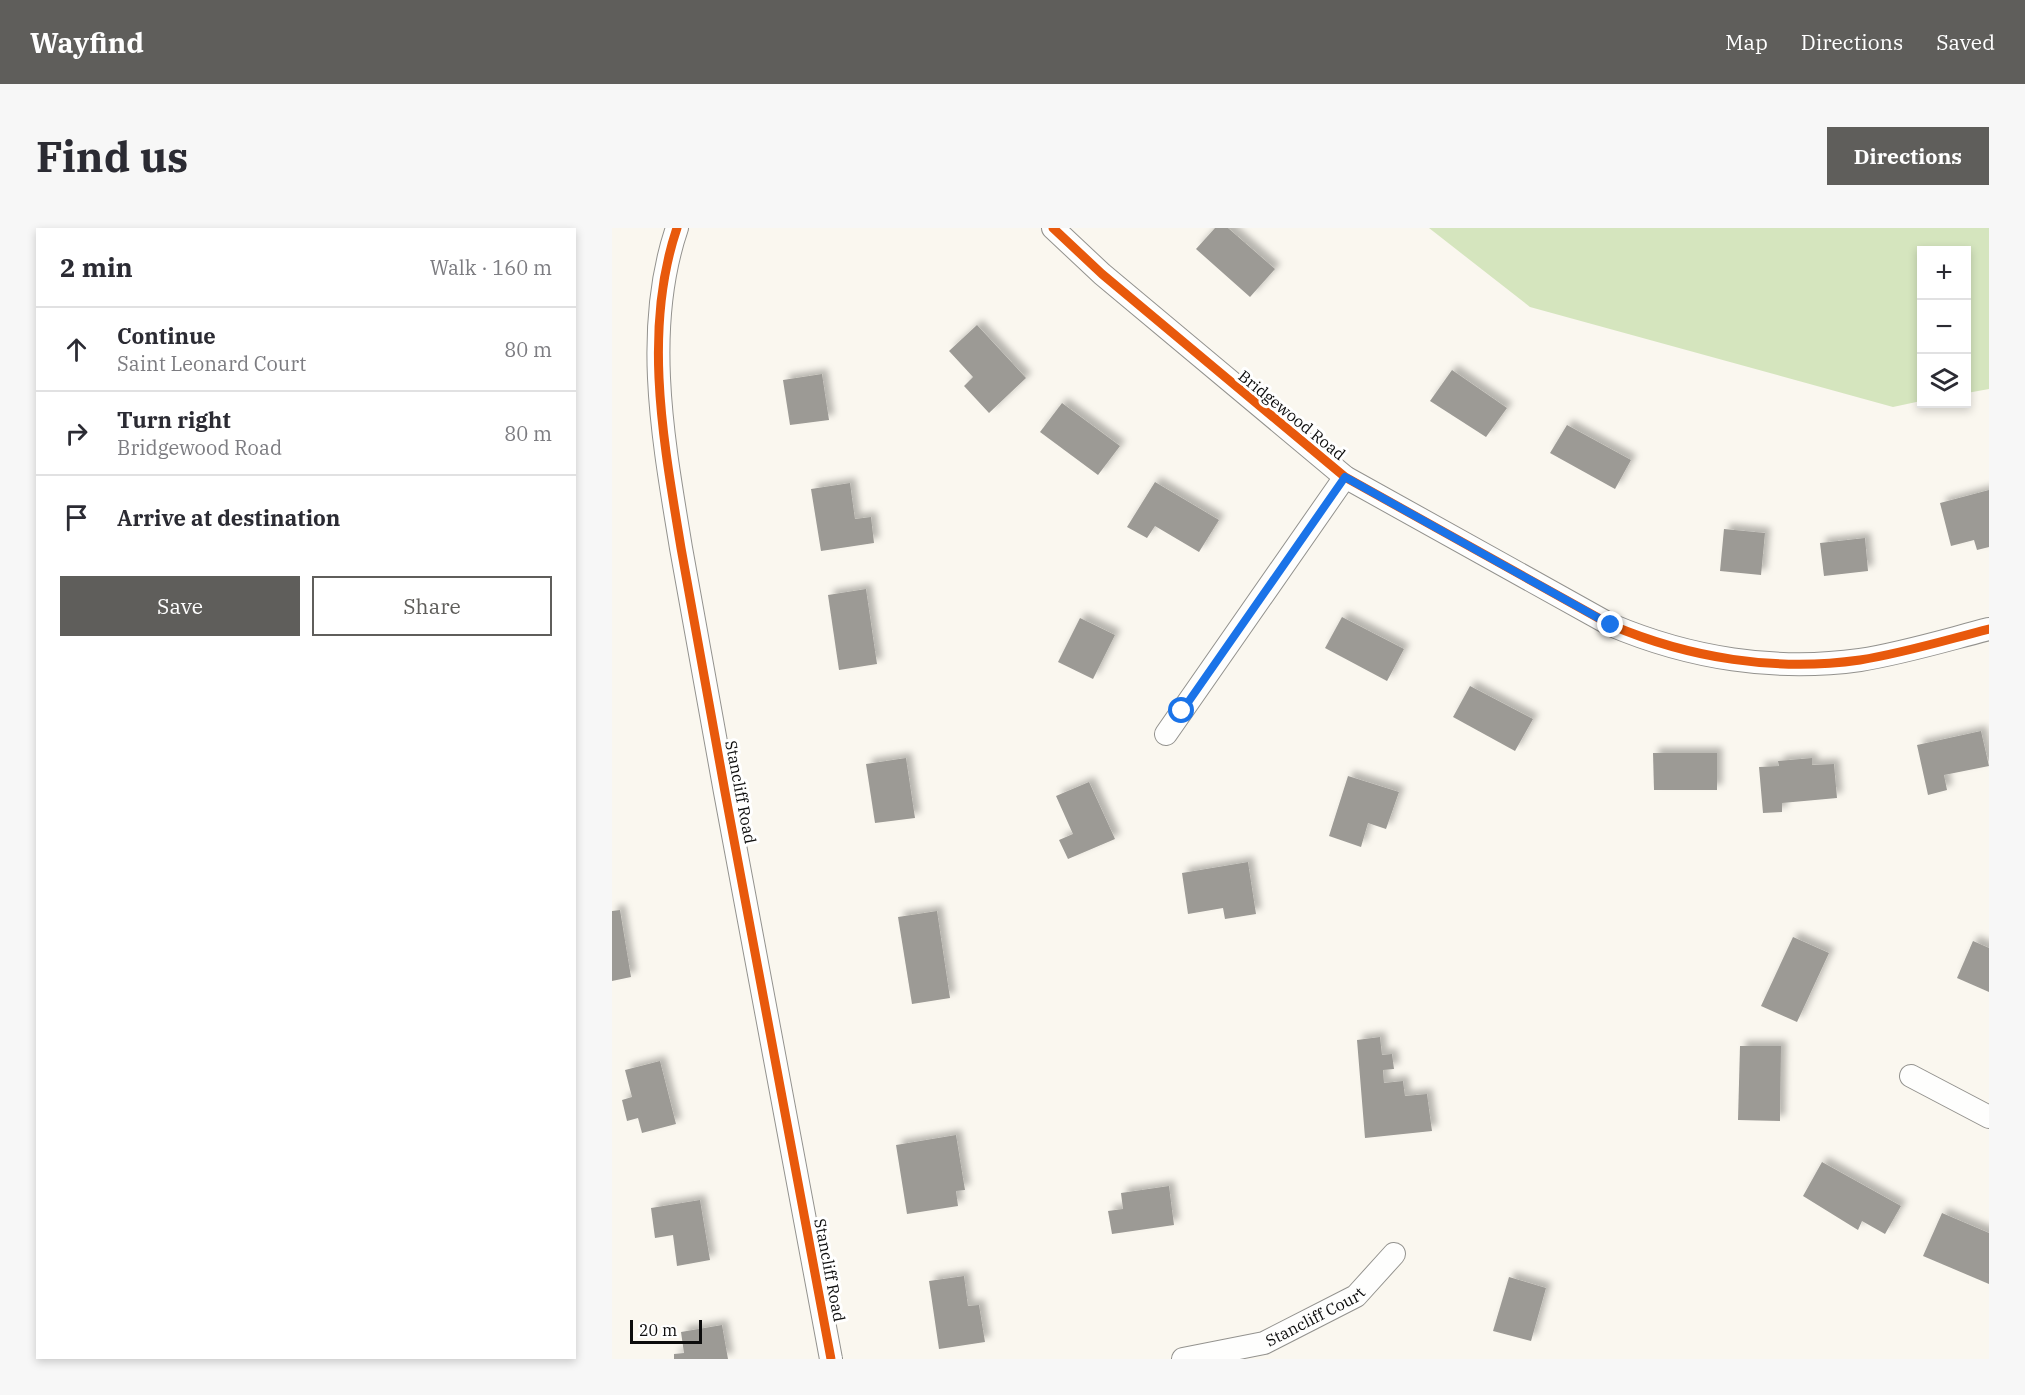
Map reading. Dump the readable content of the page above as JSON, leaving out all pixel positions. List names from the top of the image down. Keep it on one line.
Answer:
{"streets":{"street":["Bridgewood Road","Stancliff Road","Stancliff Court"]},"scale_bar":"20 m","page":{"header":"Wayfind","nav":["Map","Directions","Saved"],"buttons":["Directions",["Save","Share"]],"title":"Find us","heading":["2 min","Walk · 160 m"],"map_buttons":["+","−"],"list":[["Continue","Saint Leonard Court","80 m"],["Turn right","Bridgewood Road","80 m"],"Arrive at destination"],"scale":"20 m"}}
